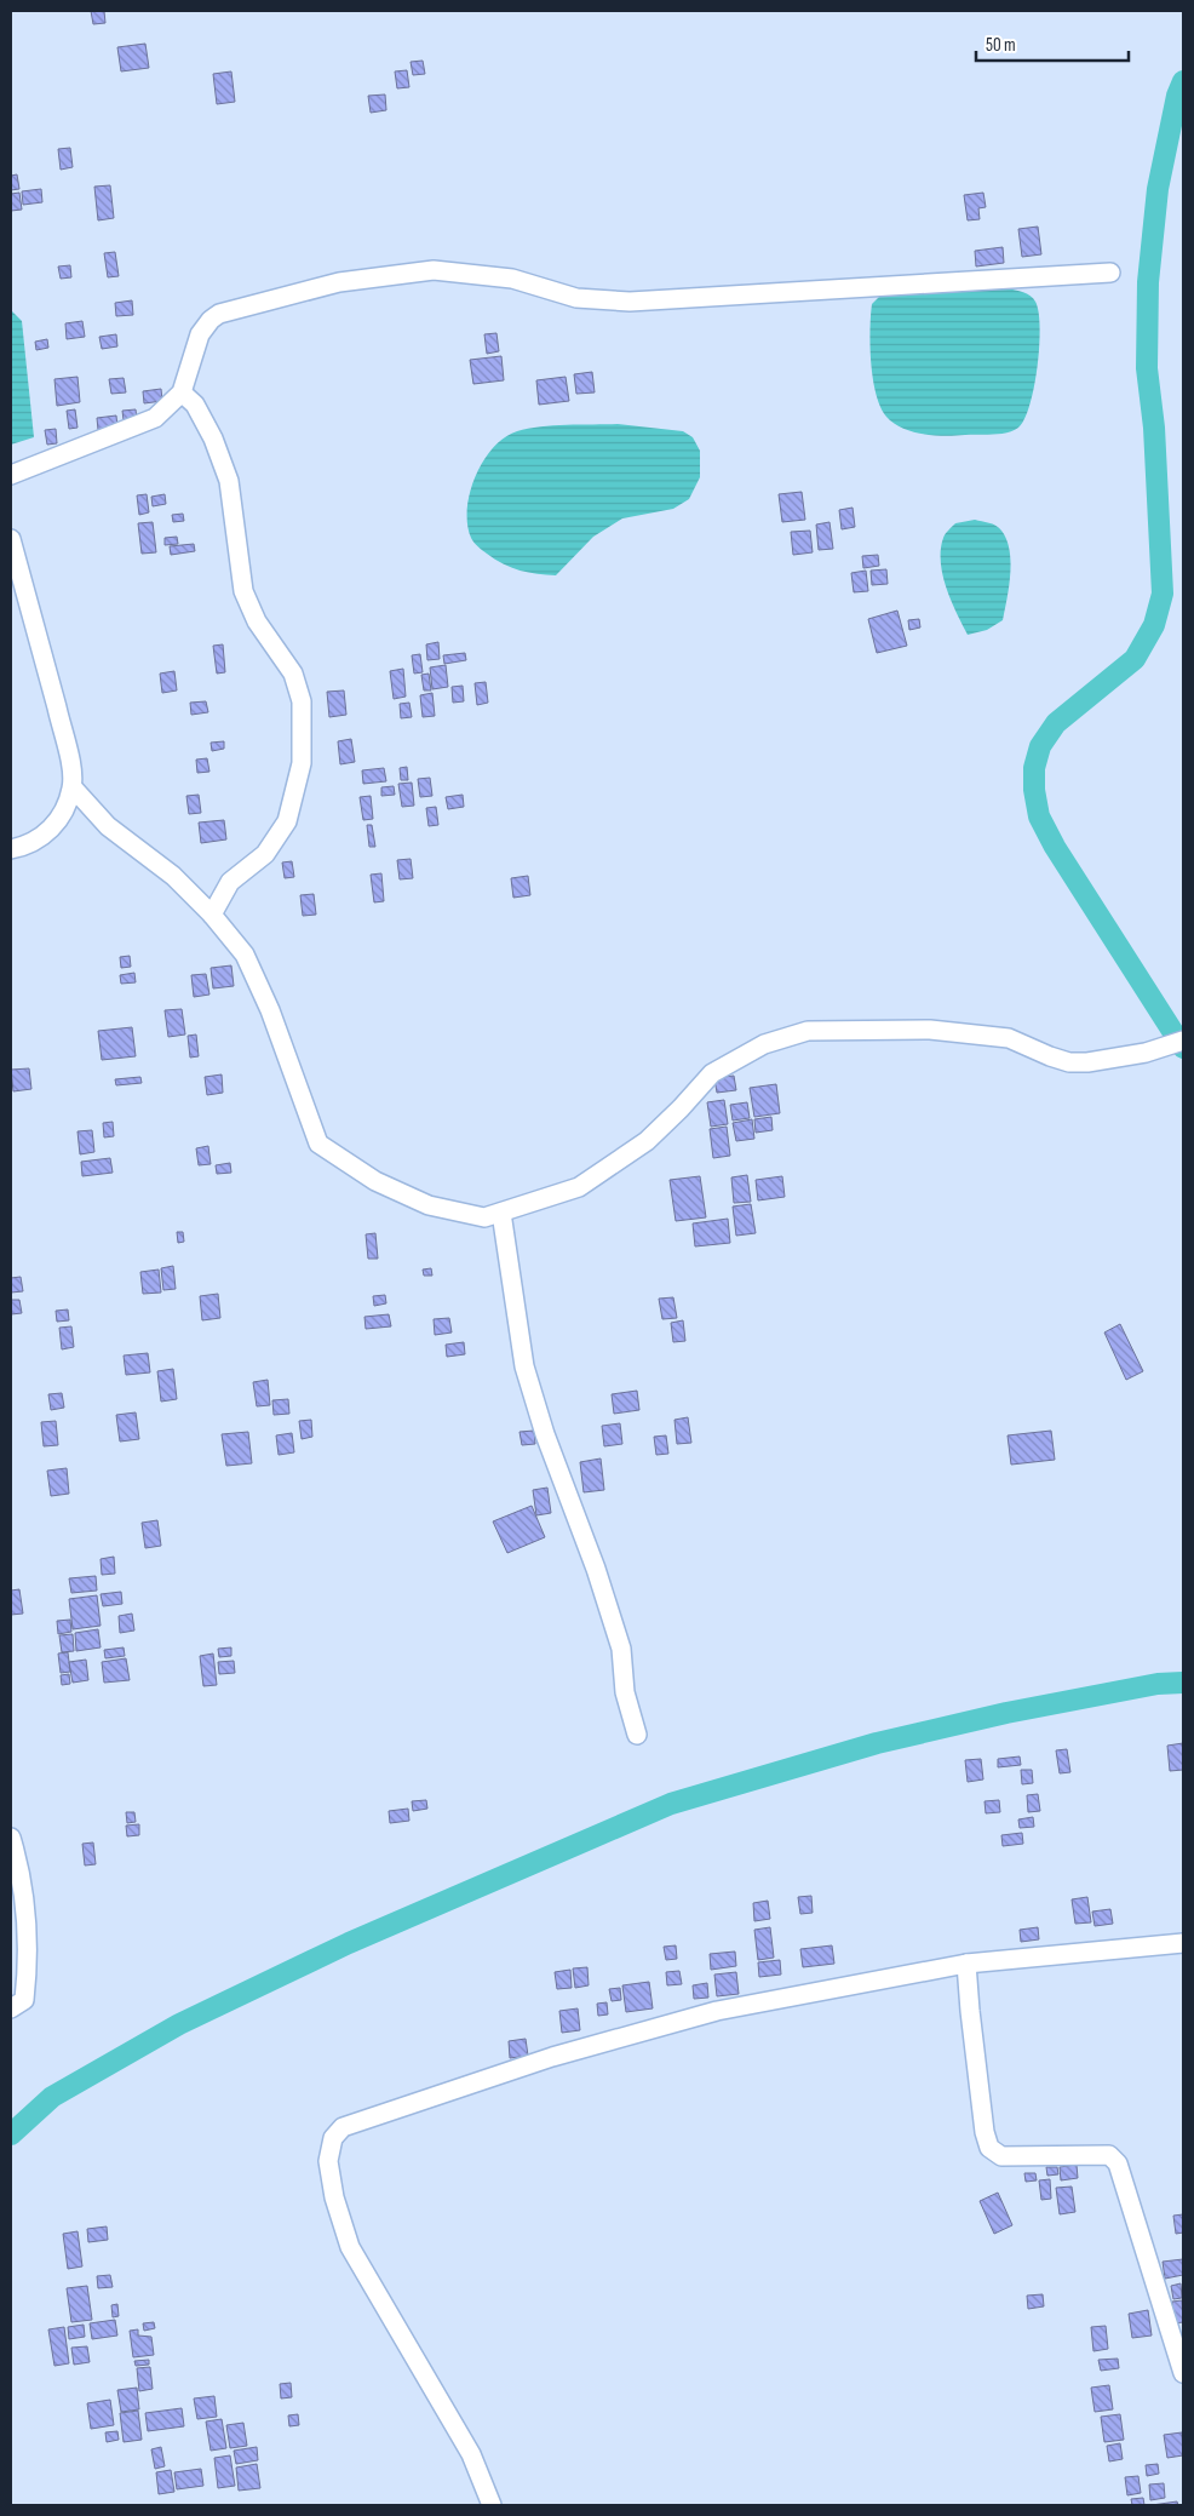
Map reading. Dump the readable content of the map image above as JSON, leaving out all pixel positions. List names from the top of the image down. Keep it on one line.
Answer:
{"scale_bar":"50 m"}
